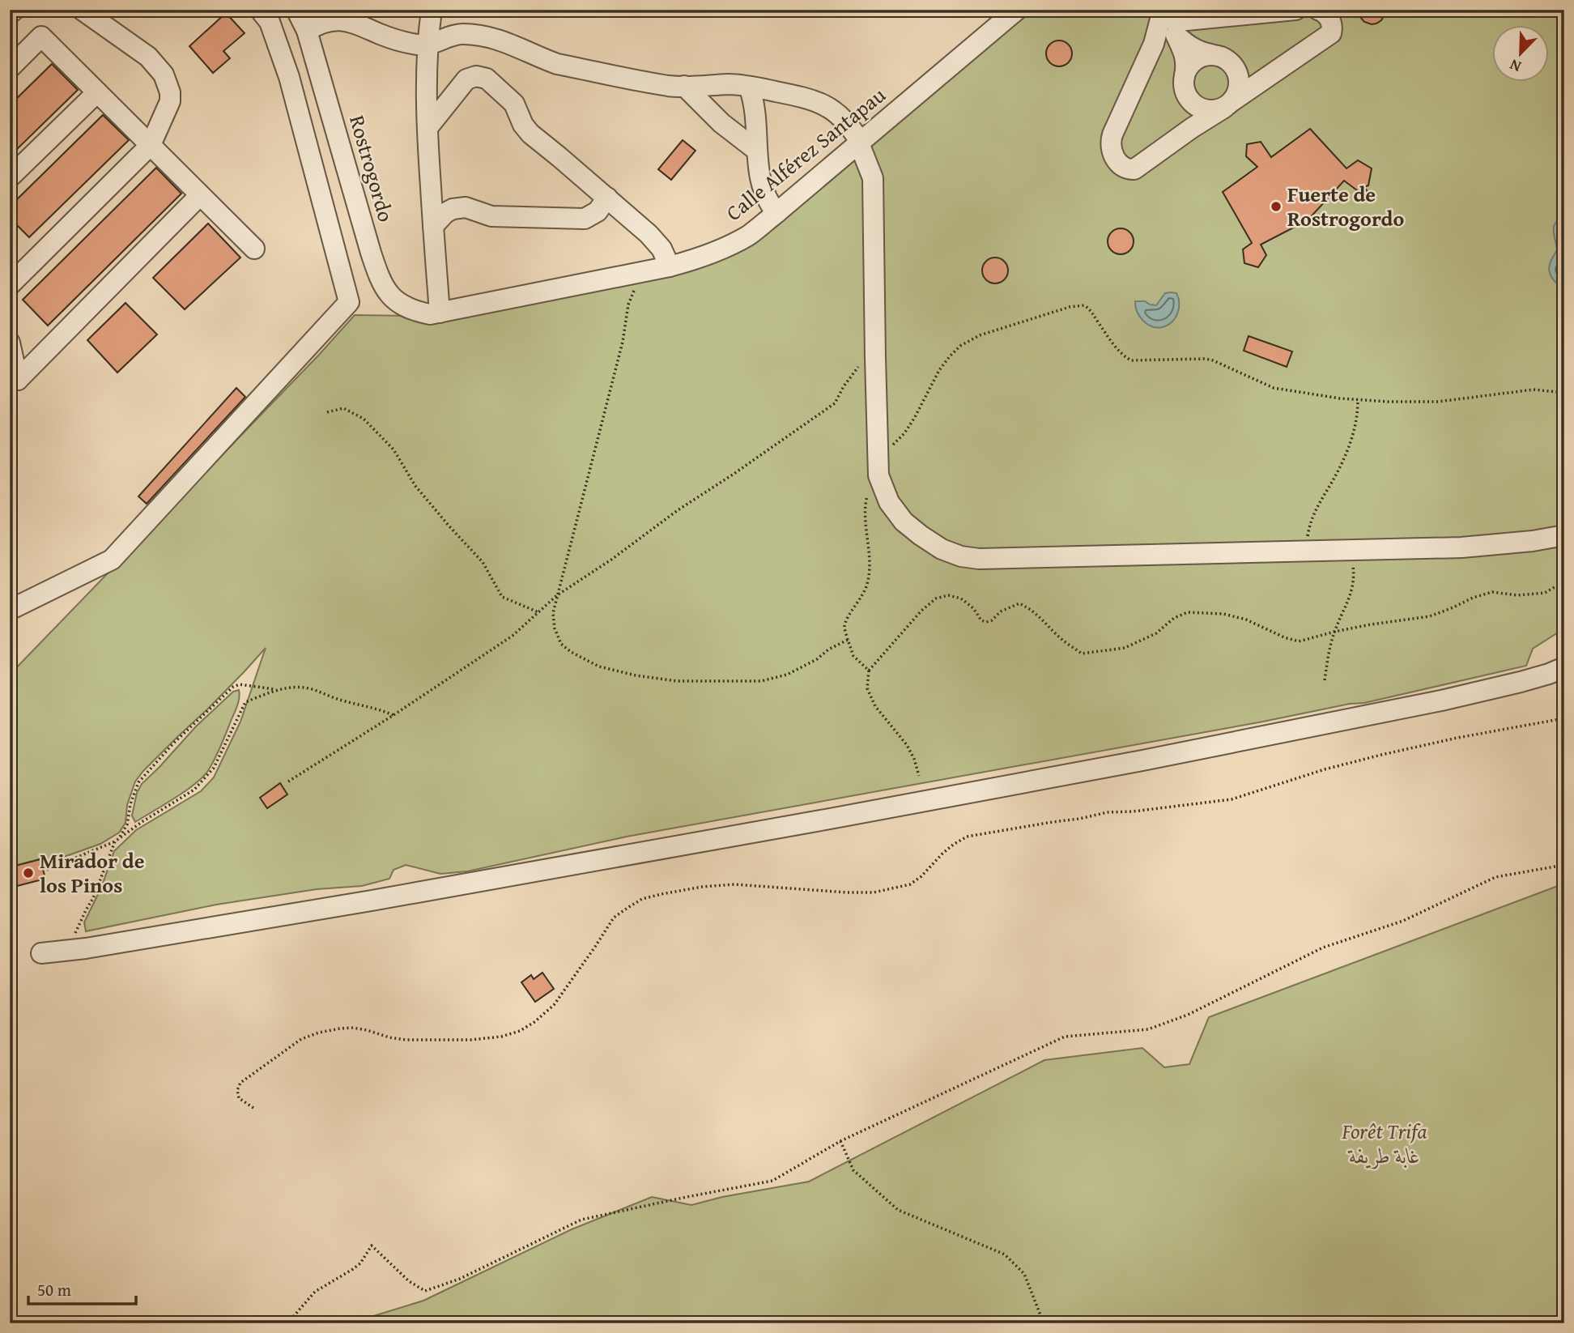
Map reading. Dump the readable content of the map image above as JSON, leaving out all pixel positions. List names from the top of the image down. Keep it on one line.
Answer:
{"streets":{"street":["Calle Alférez Santapau","Rostrogordo"]},"crossings":[["Calle Alférez Santapau","Rostrogordo"]],"parks":["Forêt Trifa غابة طريفة"],"places":["Fuerte de Rostrogordo","Mirador de los Pinos"],"scale_bar":"50 m","north":"bottom left"}
